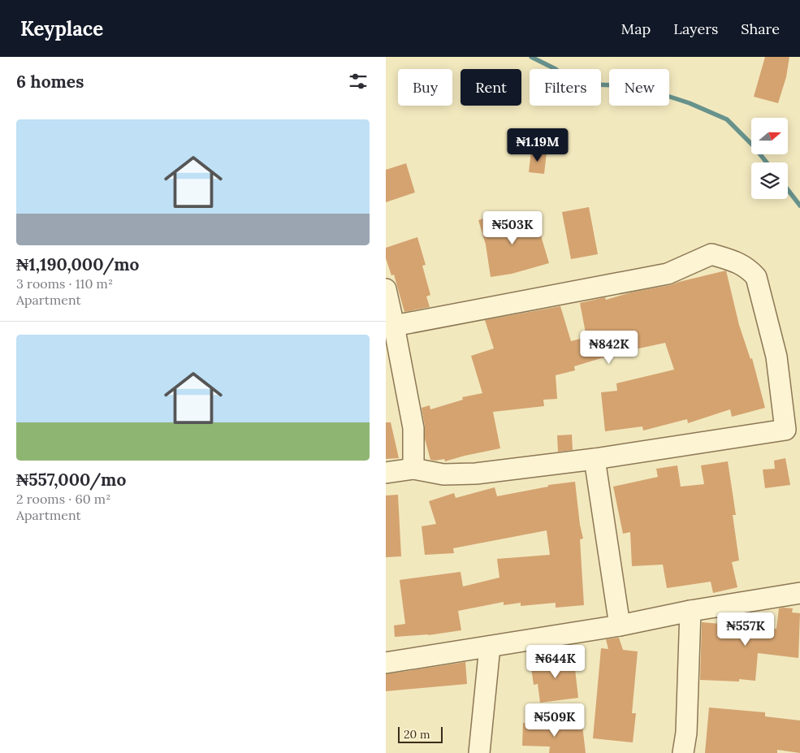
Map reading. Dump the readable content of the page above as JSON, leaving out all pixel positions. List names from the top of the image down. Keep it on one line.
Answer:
{"scale_bar":"20 m","north":"right","page":{"header":"Keyplace","nav":["Map","Layers","Share"],"heading":"6 homes","chip":["Buy","Rent","Filters","New"],"list":[{"name":"₦1,190,000/mo","note":"3 rooms · 110 m² · Apartment"},{"name":"₦557,000/mo","note":"2 rooms · 60 m² · Apartment"}],"price":["₦1.19M","₦503K","₦842K","₦557K","₦644K","₦509K"],"scale":"20 m"}}
